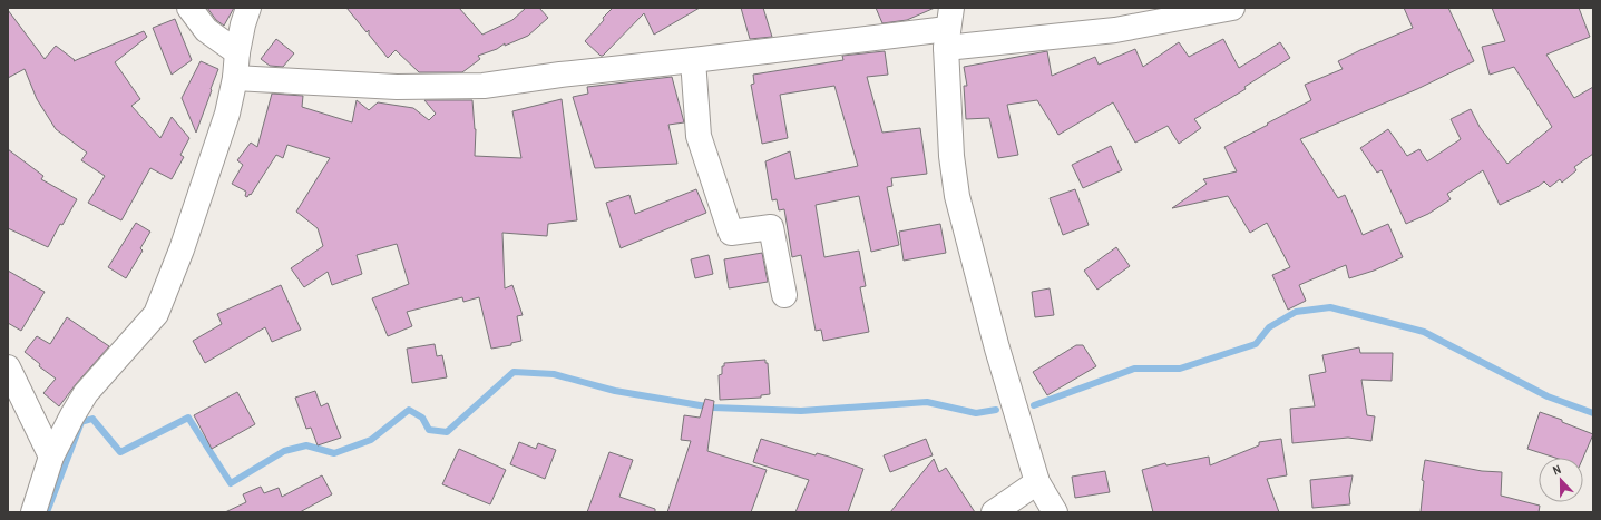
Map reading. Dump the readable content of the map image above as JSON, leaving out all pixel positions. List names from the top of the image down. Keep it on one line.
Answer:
{"north":"top"}
